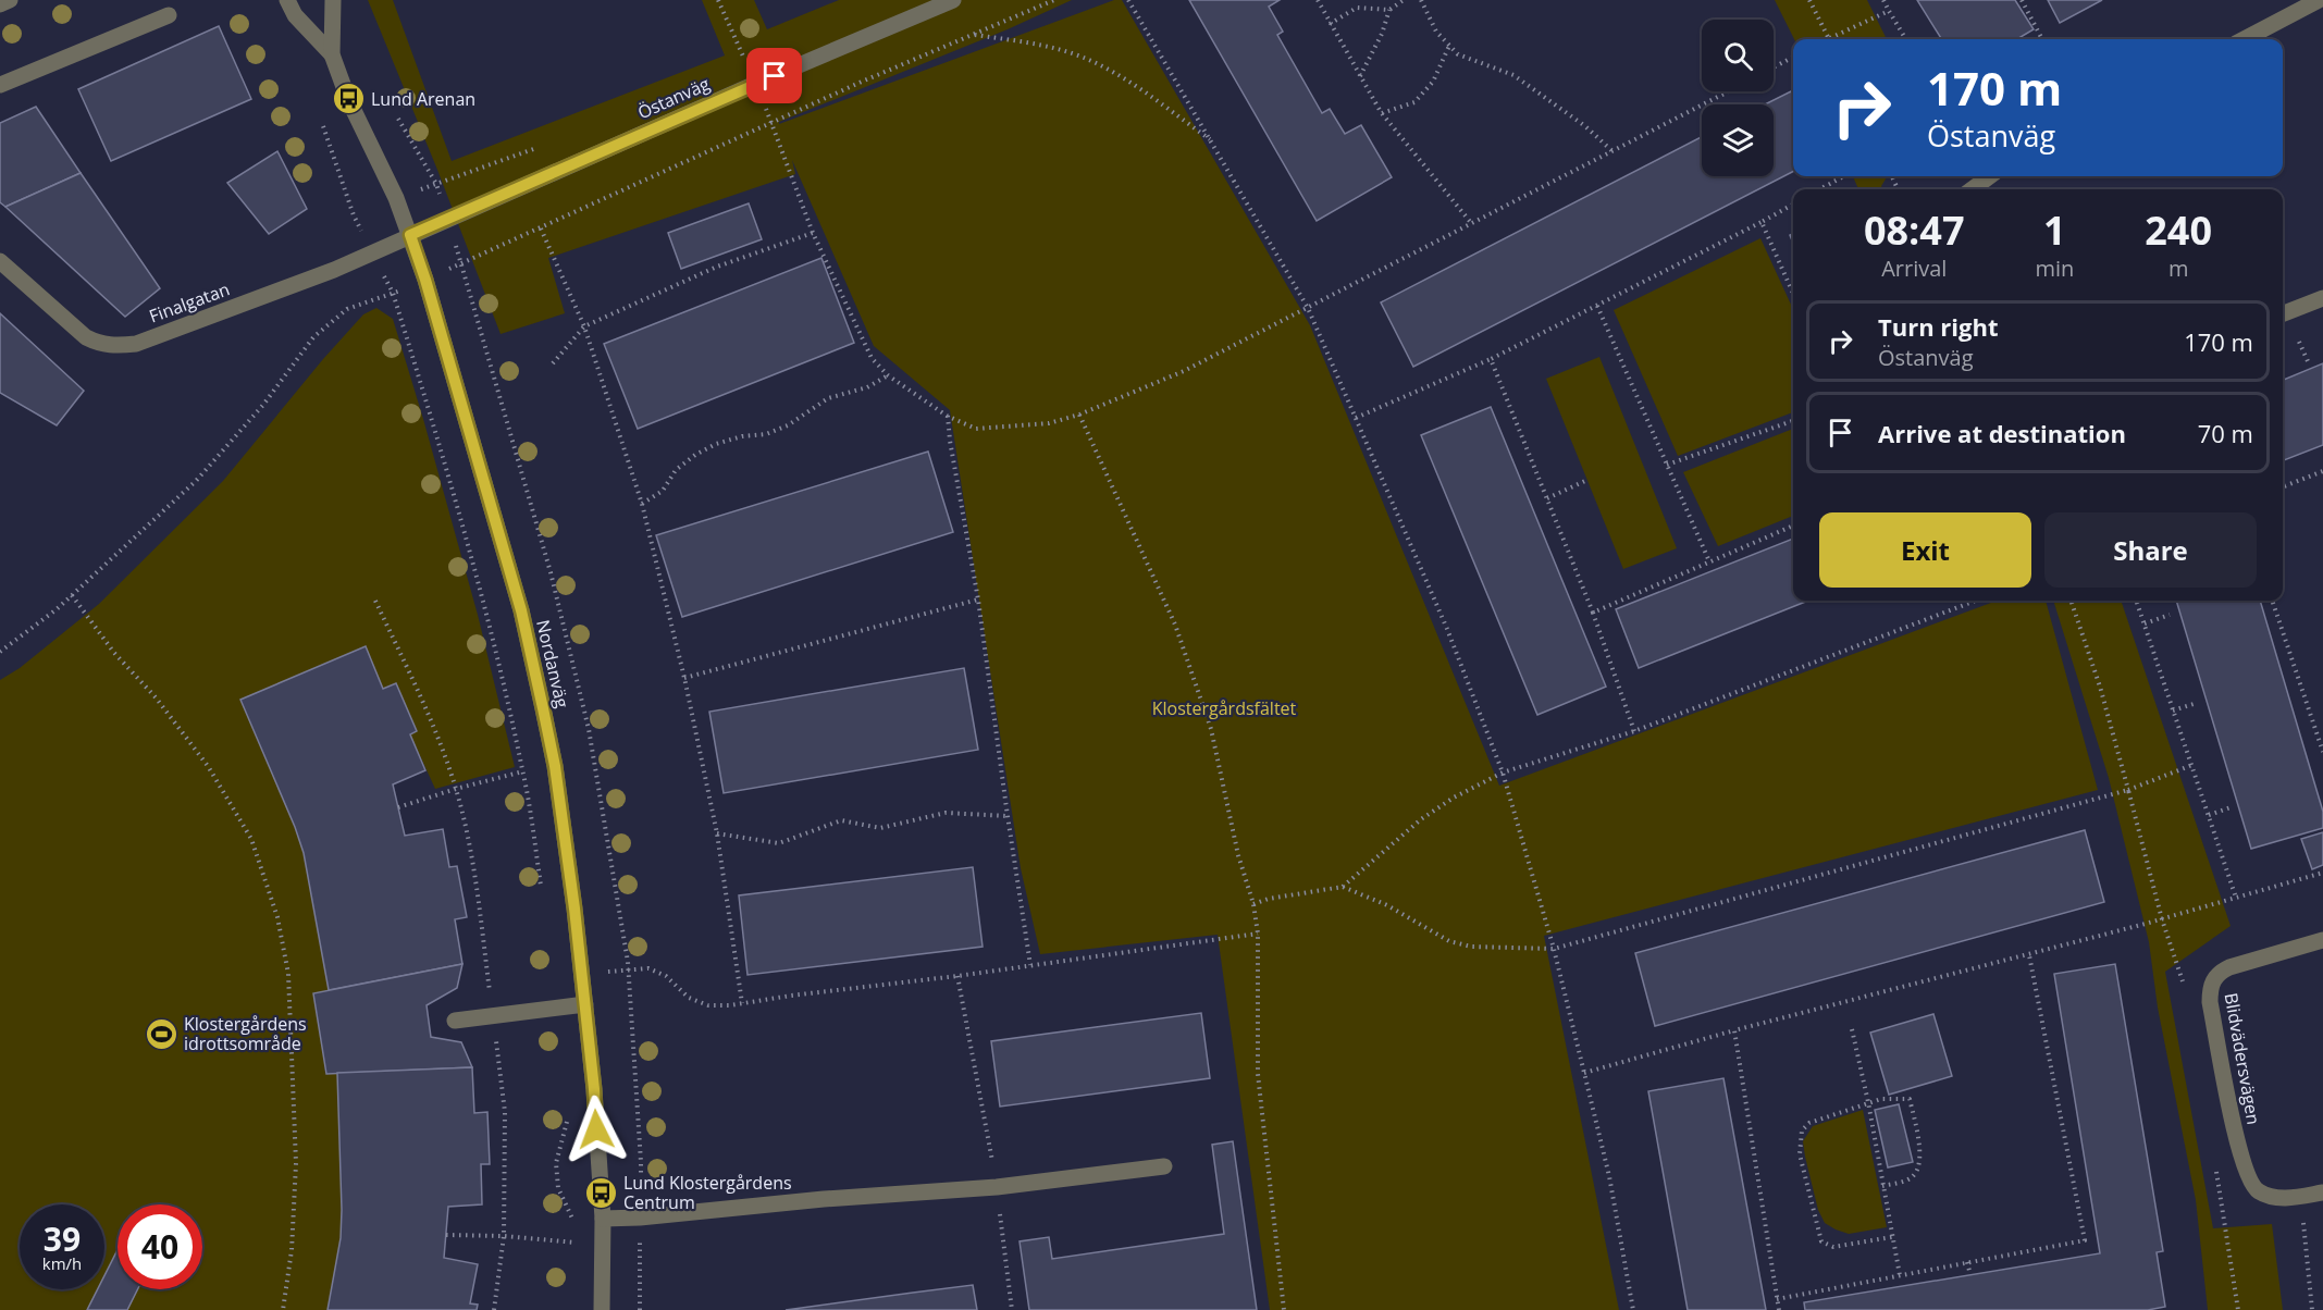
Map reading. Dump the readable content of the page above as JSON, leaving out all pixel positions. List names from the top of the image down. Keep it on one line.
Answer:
{"streets":{"street":["Östanväg","Finalgatan","Nordanväg","Blidvädersvägen"]},"crossings":[["Östanväg","Finalgatan"],["Östanväg","Nordanväg"],["Finalgatan","Nordanväg"]],"parks":["Klostergårdsfältet"],"places":{"bus stop":["Lund Arenan","Lund Klostergårdens Centrum"],"sports":["Klostergårdens idrottsområde"]},"page":{"turn":["170 m","Östanväg"],"eta":["08:47","Arrival","1","min","240","m"],"list":[{"name":"Turn right","note":"Östanväg","value":"170 m"},{"name":"Arrive at destination","value":"70 m"}],"buttons":["Exit","Share"],"speed":"39 km/h","limit":"40"}}
